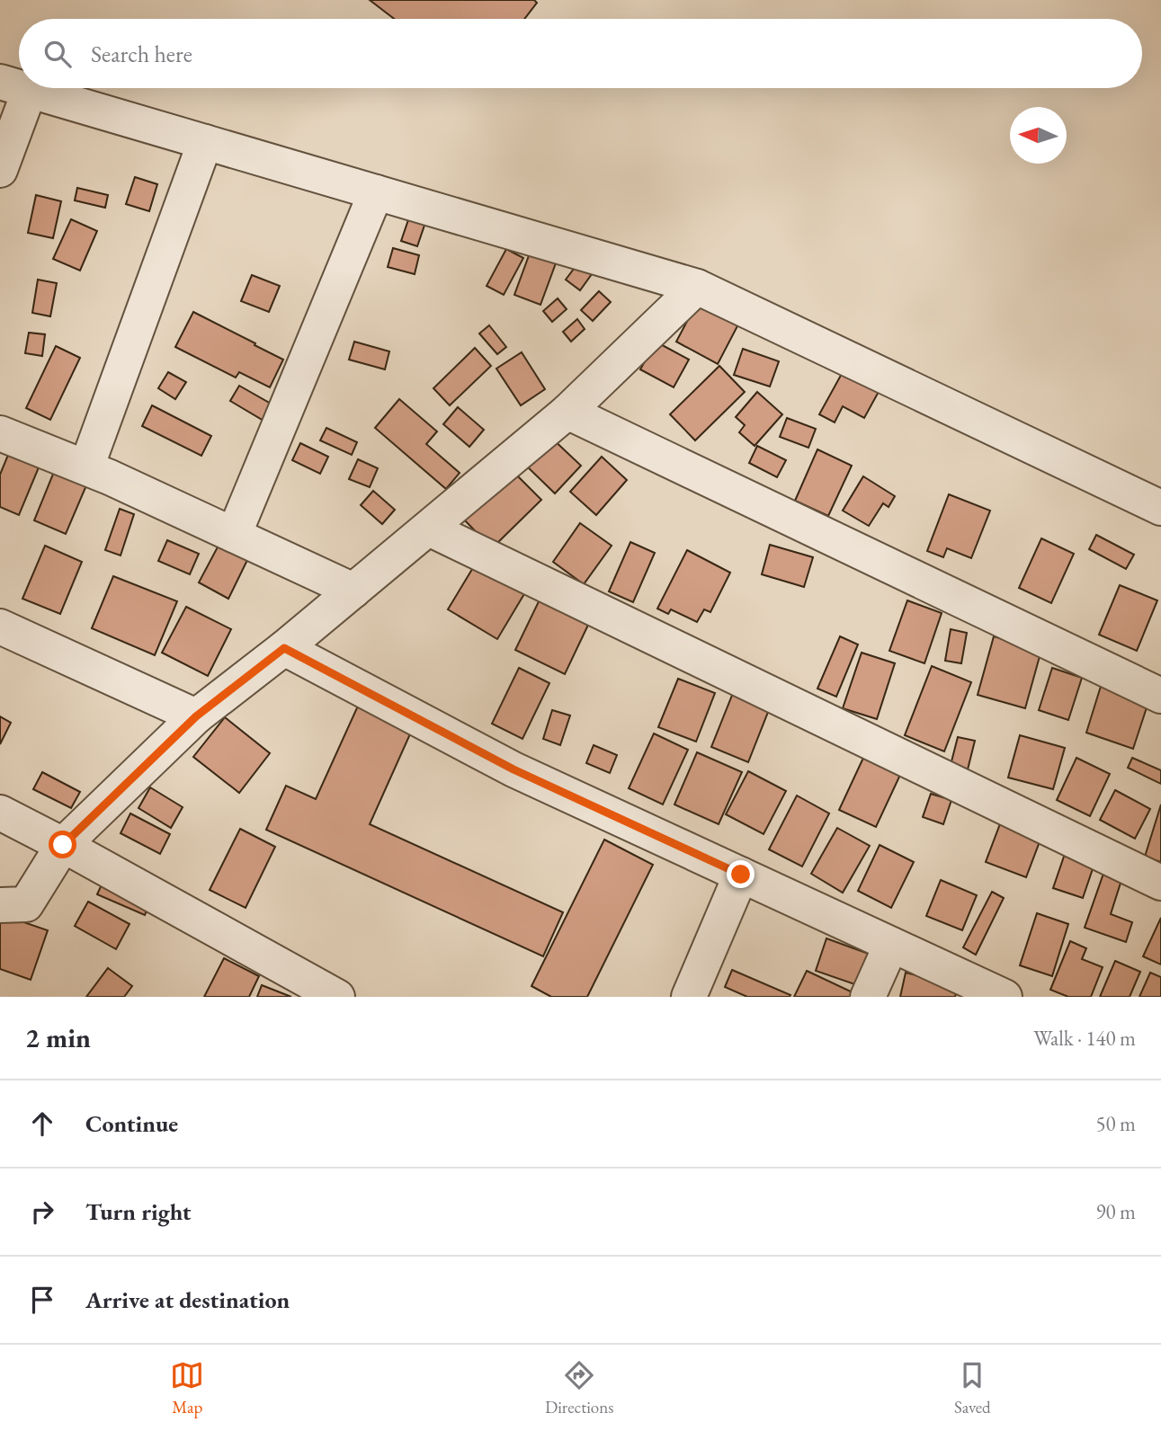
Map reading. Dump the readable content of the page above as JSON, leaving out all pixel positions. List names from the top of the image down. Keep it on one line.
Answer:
{"north":"left","page":{"search":"Search here","heading":["2 min","Walk · 140 m"],"list":[["Continue","50 m"],["Turn right","90 m"],"Arrive at destination"],"nav":["Map","Directions","Saved"]}}
